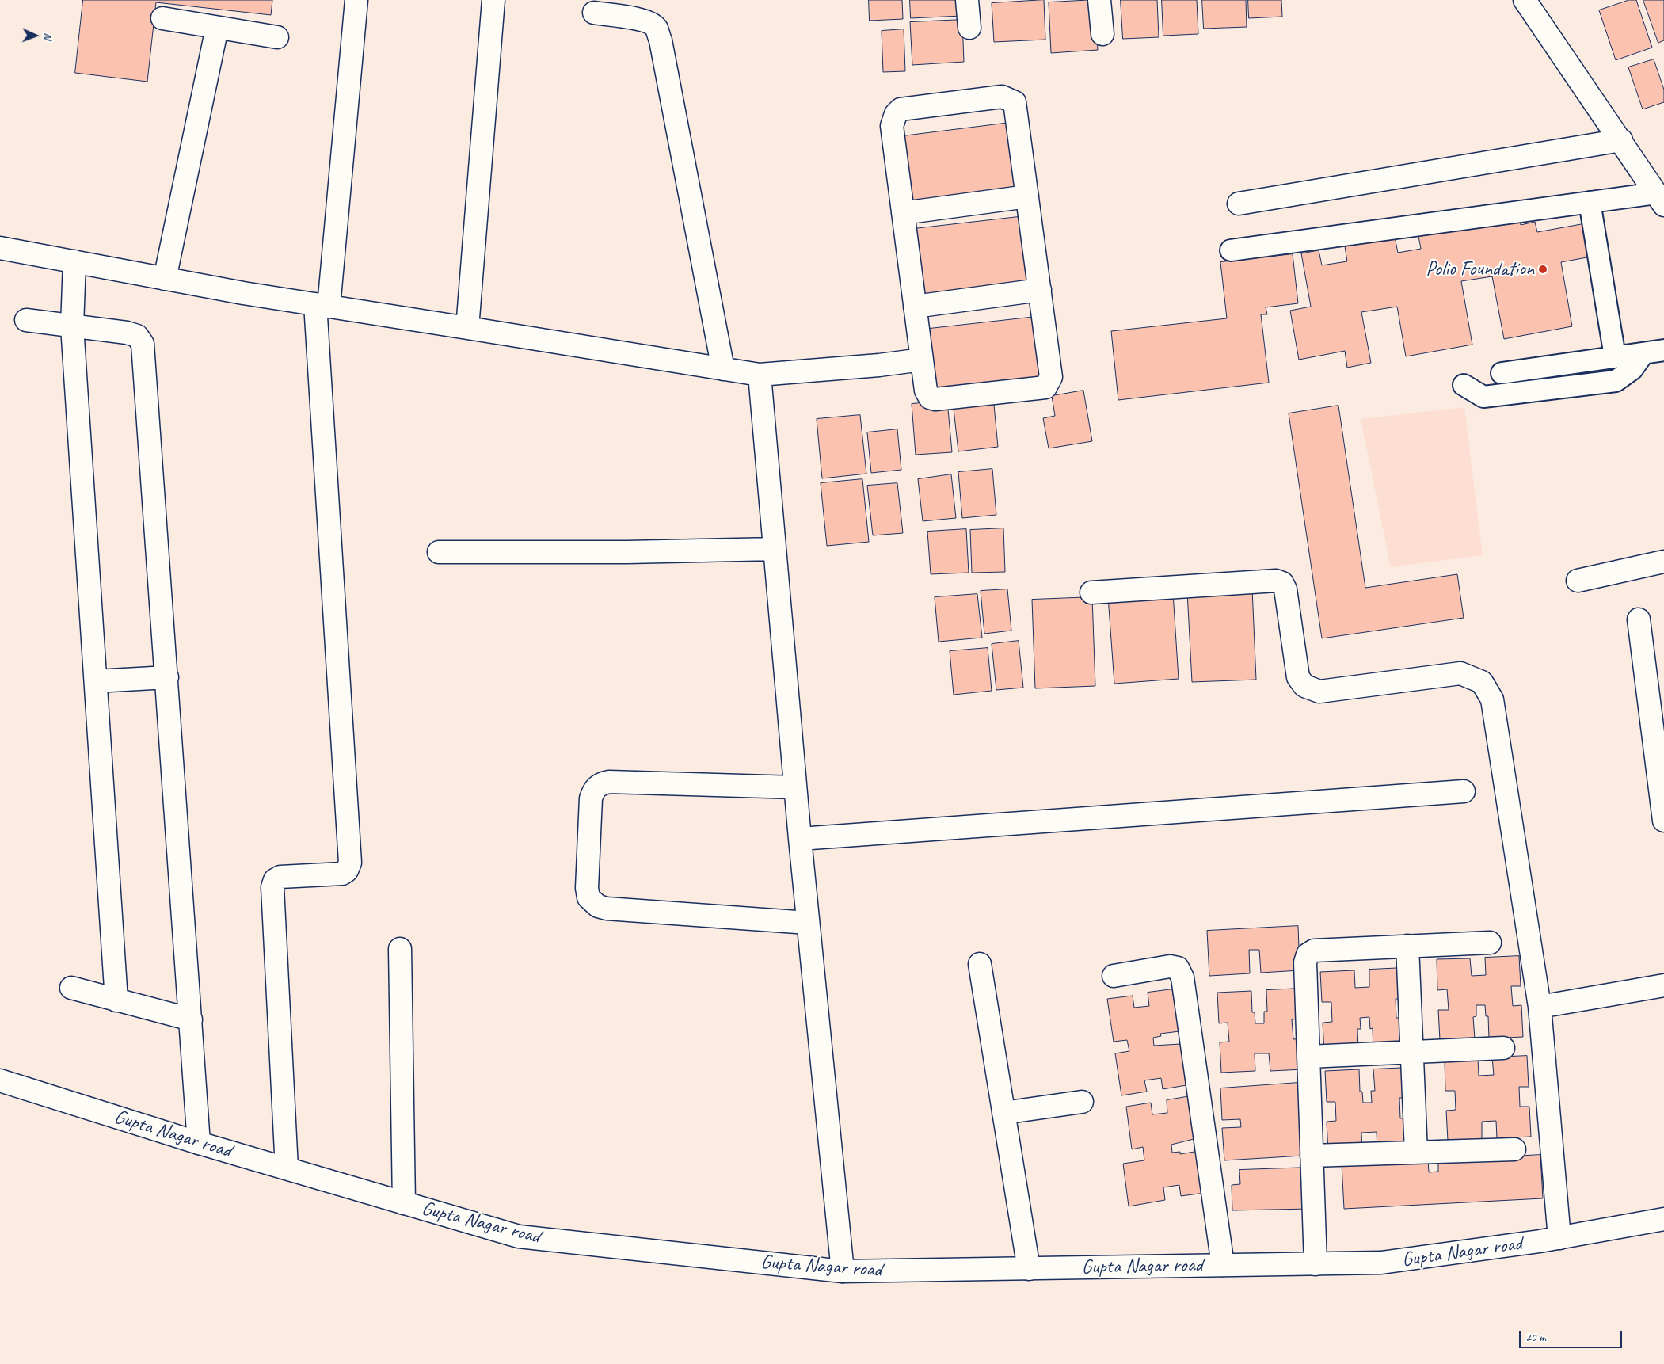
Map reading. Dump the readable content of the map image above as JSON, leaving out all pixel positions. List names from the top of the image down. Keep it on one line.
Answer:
{"streets":{"street":["Gupta Nagar road"]},"places":["Polio Foundation"],"scale_bar":"20 m","north":"right"}
